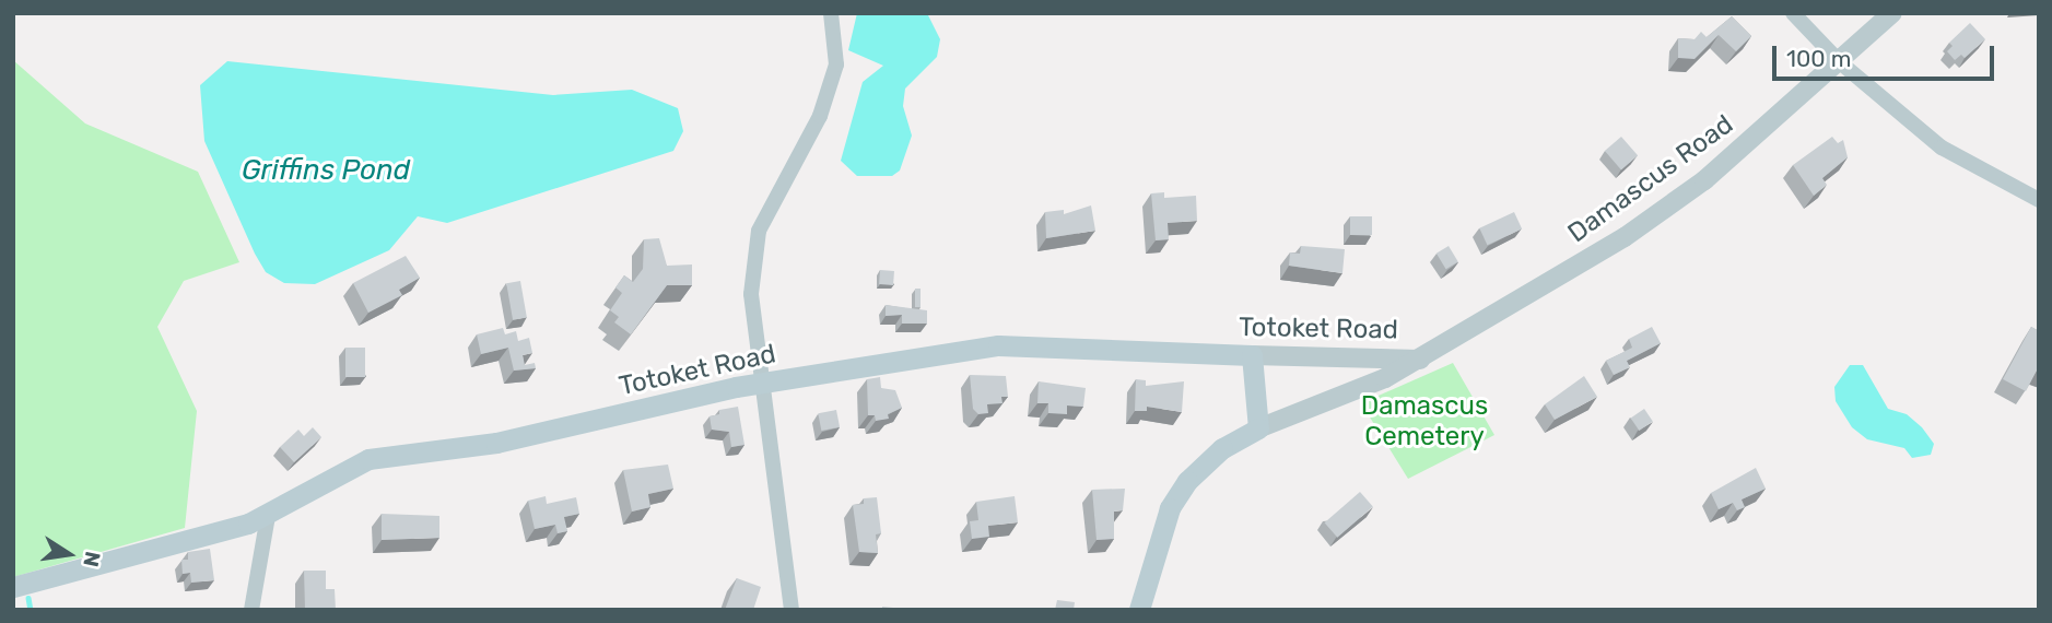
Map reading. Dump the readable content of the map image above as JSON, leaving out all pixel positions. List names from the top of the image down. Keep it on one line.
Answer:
{"streets":{"main road":["Totoket Road"],"street":["Damascus Road"]},"crossings":[["Damascus Road","Totoket Road"]],"water":["Griffins Pond"],"parks":["Damascus Cemetery"],"scale_bar":"100 m","north":"right"}
